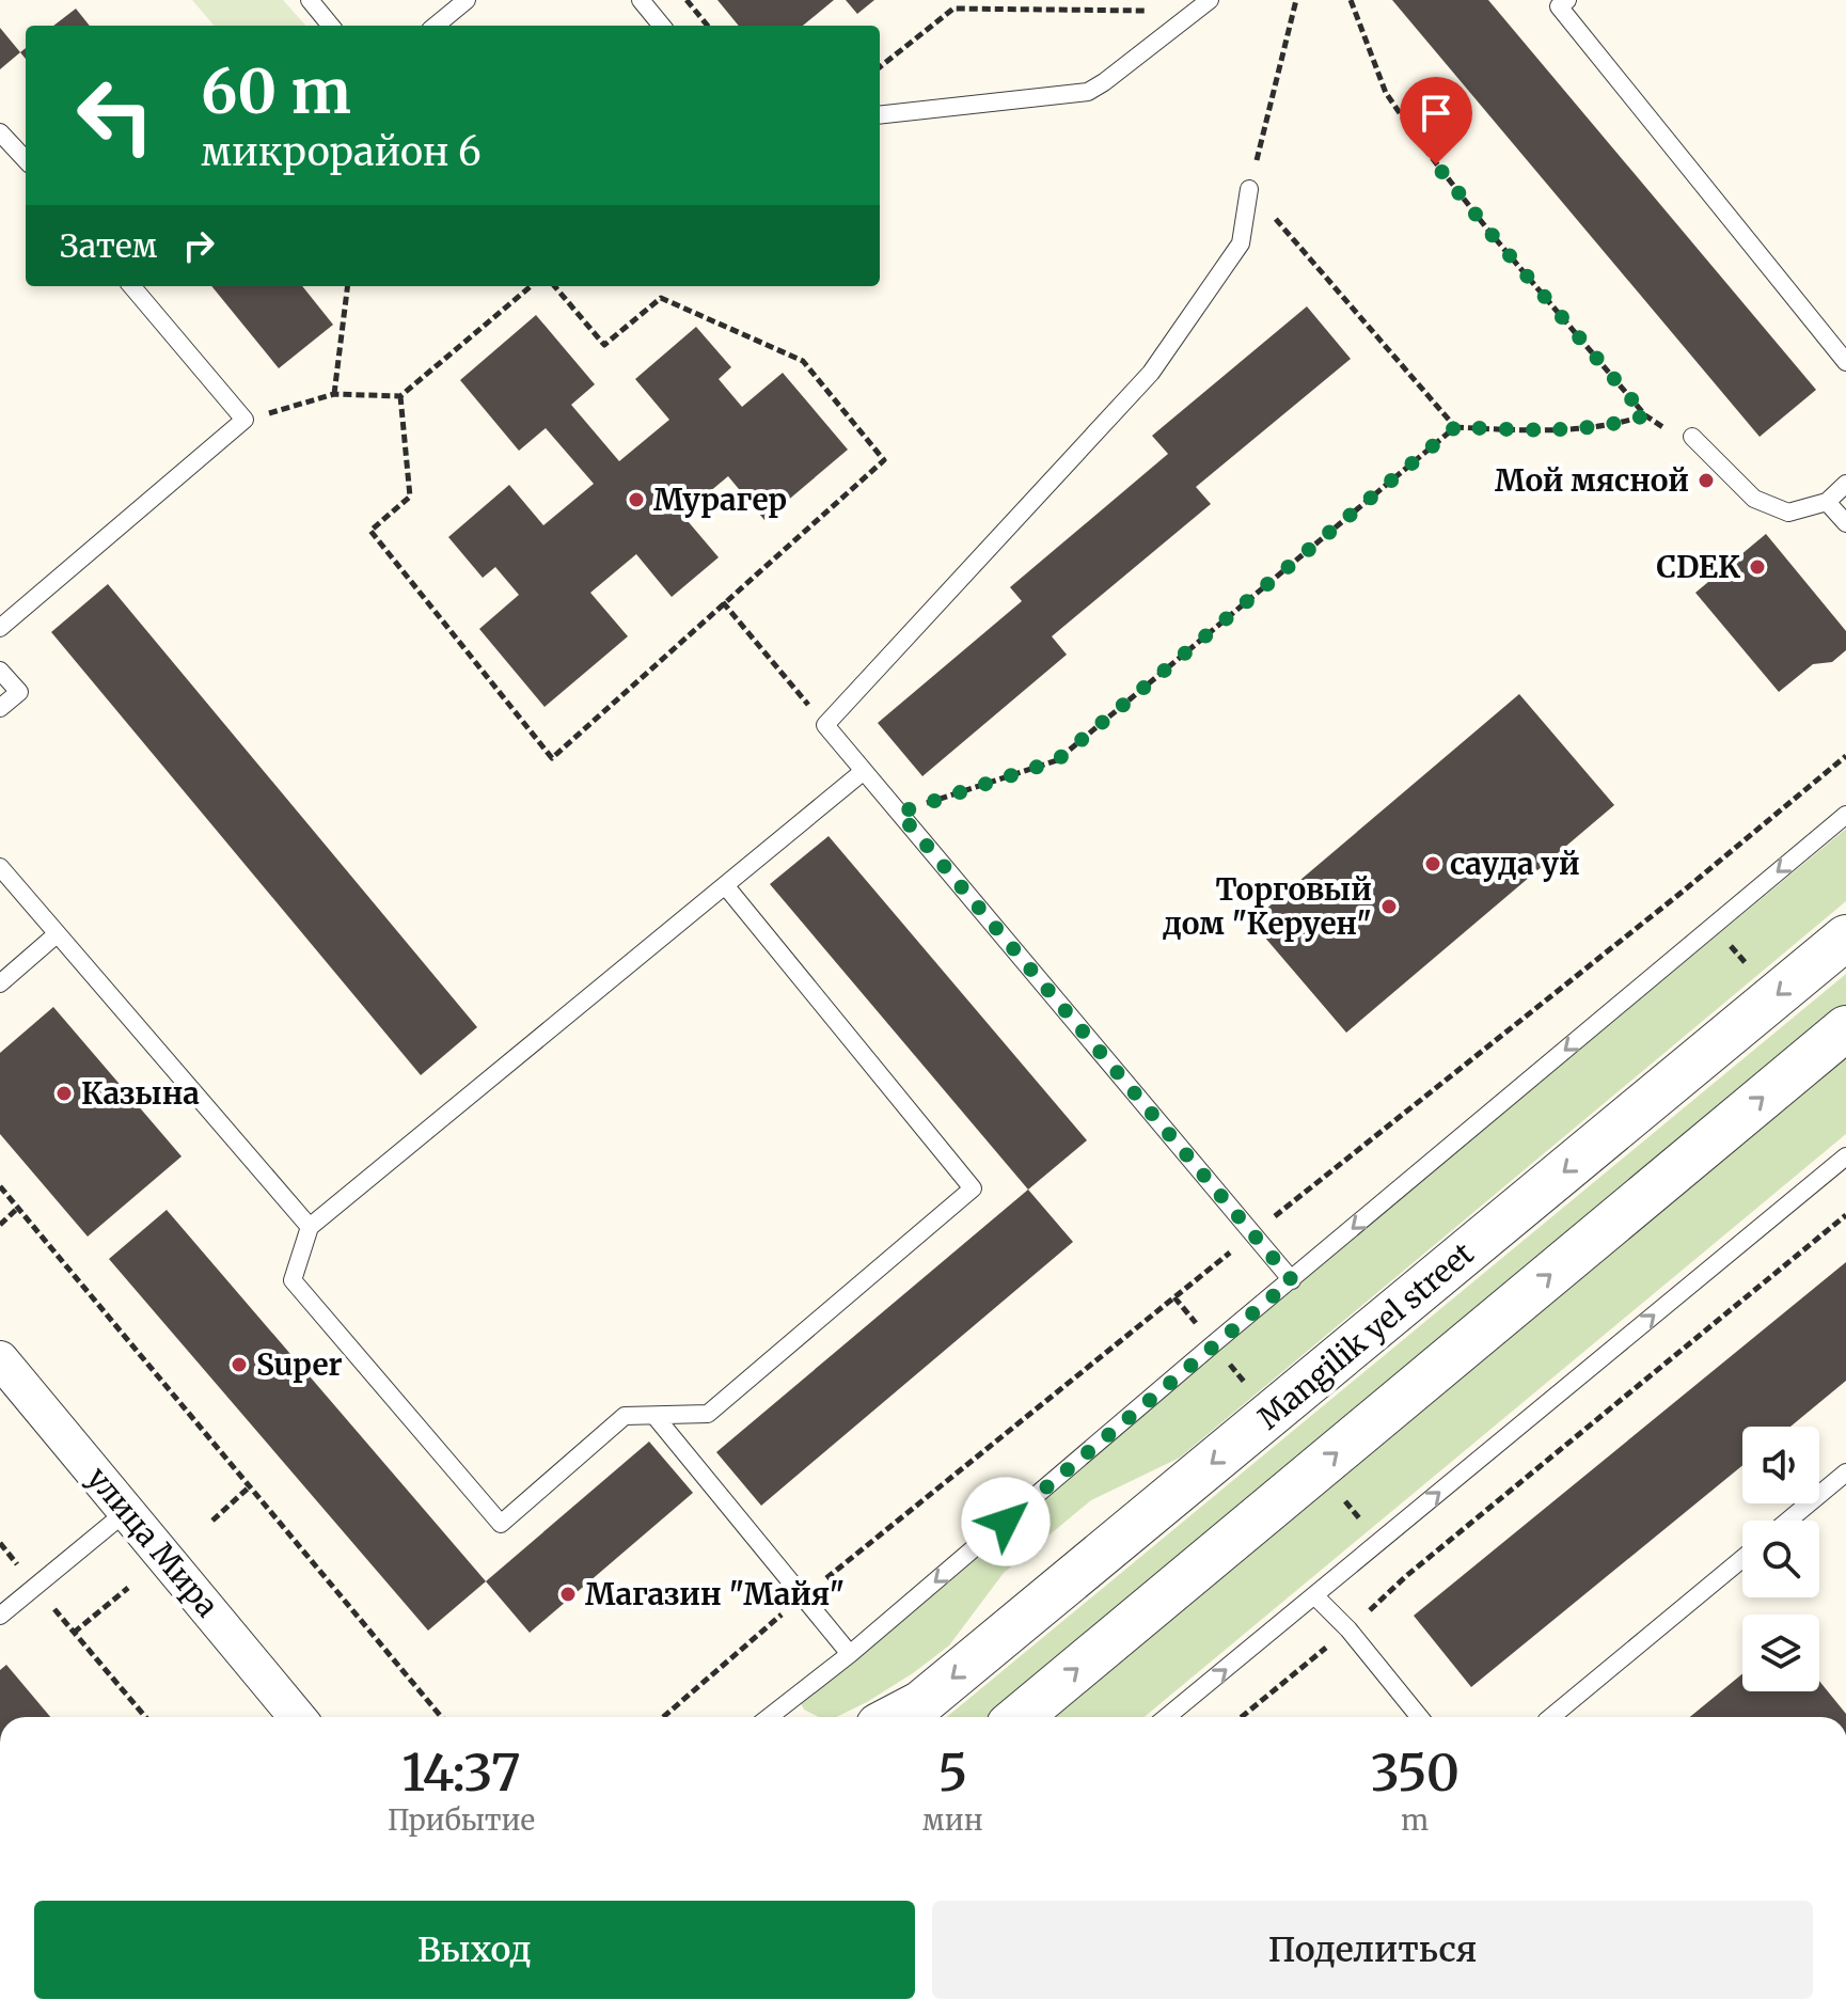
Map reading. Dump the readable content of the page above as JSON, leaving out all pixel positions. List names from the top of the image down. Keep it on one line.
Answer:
{"streets":{"street":["Mangilik yel street","улица Мира"]},"places":["Мой мясной","Мурагер","CDEK","сауда уй","Торговый дом \"Керуен\"","Казына","Super","Магазин \"Майя\""],"page":{"turn":["60 m","микрорайон 6"],"then":"Затем","eta":["14:37","Прибытие","5","мин","350","m"],"buttons":["Выход","Поделиться"]}}
